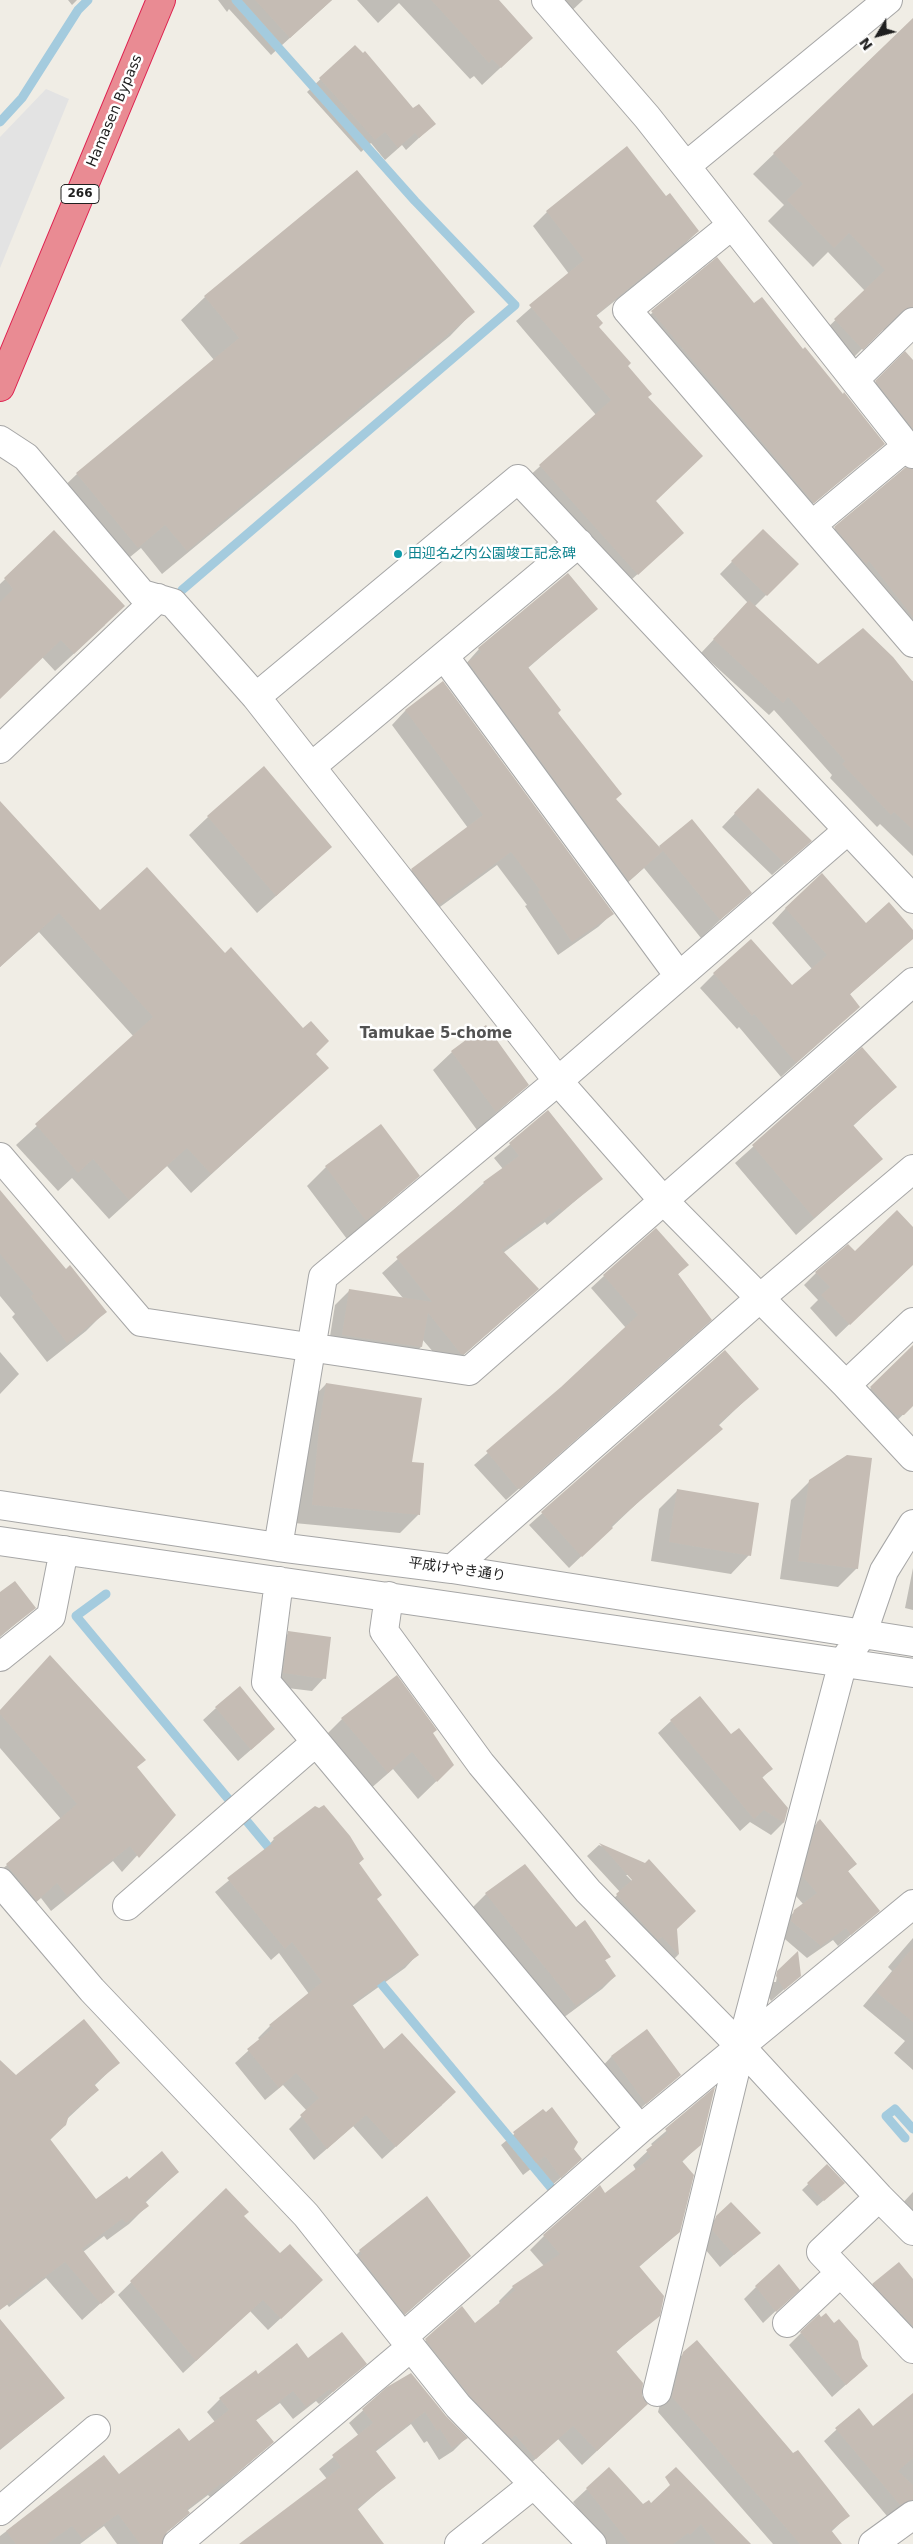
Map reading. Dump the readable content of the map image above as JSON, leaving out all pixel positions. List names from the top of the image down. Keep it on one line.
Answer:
{"streets":{"highway":["Hamasen Bypass","266"],"street":["平成けやき通り"]},"districts":["Tamukae 5-chome"],"places":["田迎名之内公園竣工記念碑"],"north":"bottom left"}
